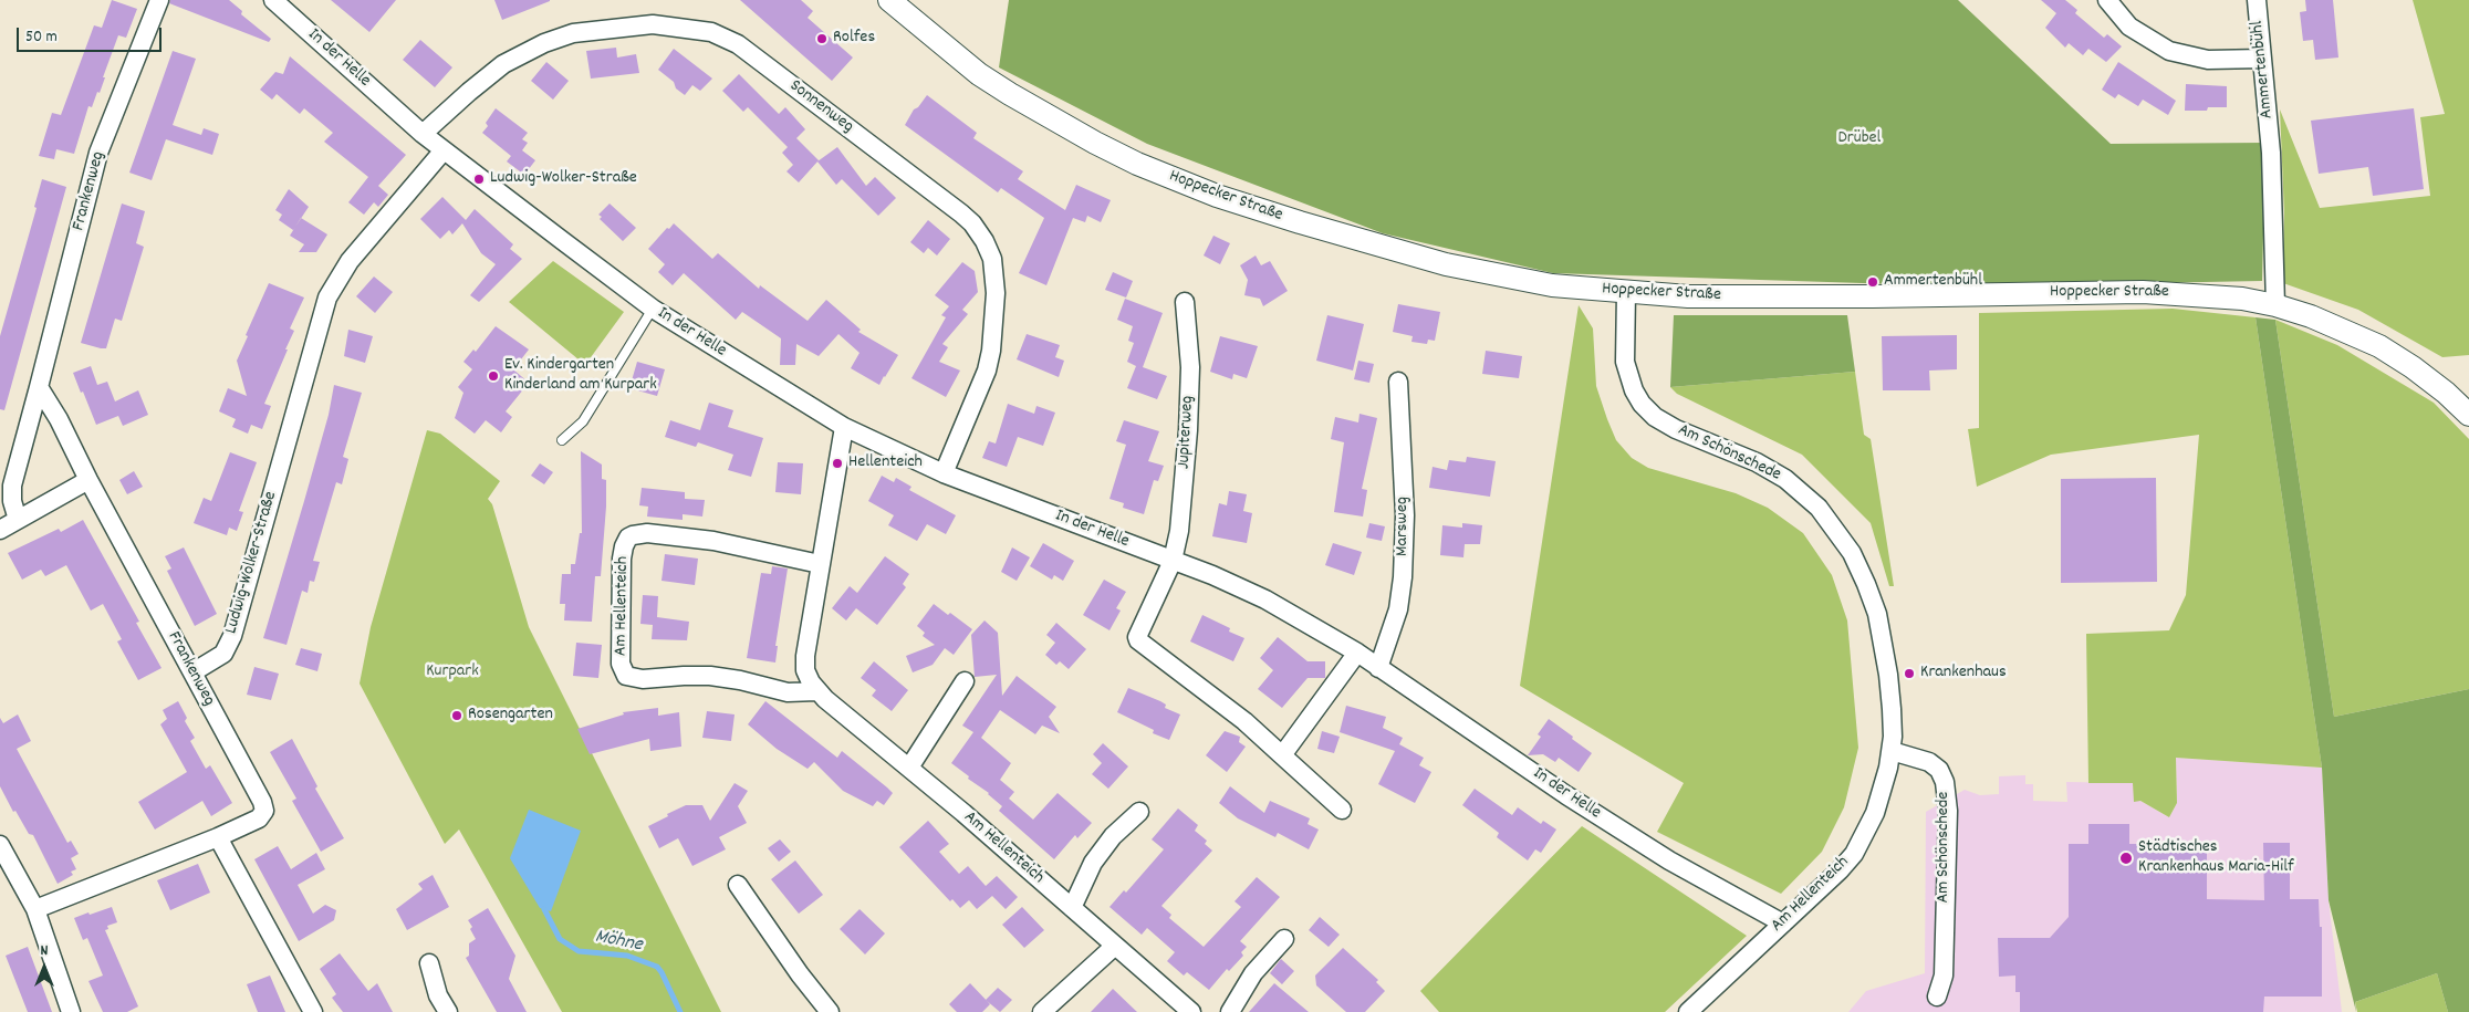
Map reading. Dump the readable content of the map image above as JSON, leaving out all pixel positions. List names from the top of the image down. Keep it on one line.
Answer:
{"streets":{"street":["In der Helle","Ammertenbühl","Sonnenweg","Frankenweg","Hoppecker Straße","Jupiterweg","Am Schönschede","Marsweg","Ludwig-Wolker-Straße","Am Hellenteich"]},"crossings":[["In der Helle","Sonnenweg"],["In der Helle","Jupiterweg"],["In der Helle","Marsweg"],["In der Helle","Ludwig-Wolker-Straße"],["In der Helle","Am Hellenteich"],["Ammertenbühl","Hoppecker Straße"],["Frankenweg","Ludwig-Wolker-Straße"],["Hoppecker Straße","Am Schönschede"],["Am Schönschede","Am Hellenteich"]],"water":["Möhne"],"parks":["Drübel","Kurpark"],"places":["Rolfes","Ludwig-Wolker-Straße","Ammertenbühl","Ev. Kindergarten Kinderland am Kurpark","Hellenteich","Krankenhaus","Rosengarten","Städtisches Krankenhaus Maria-Hilf"],"scale_bar":"50 m","north":"top"}
